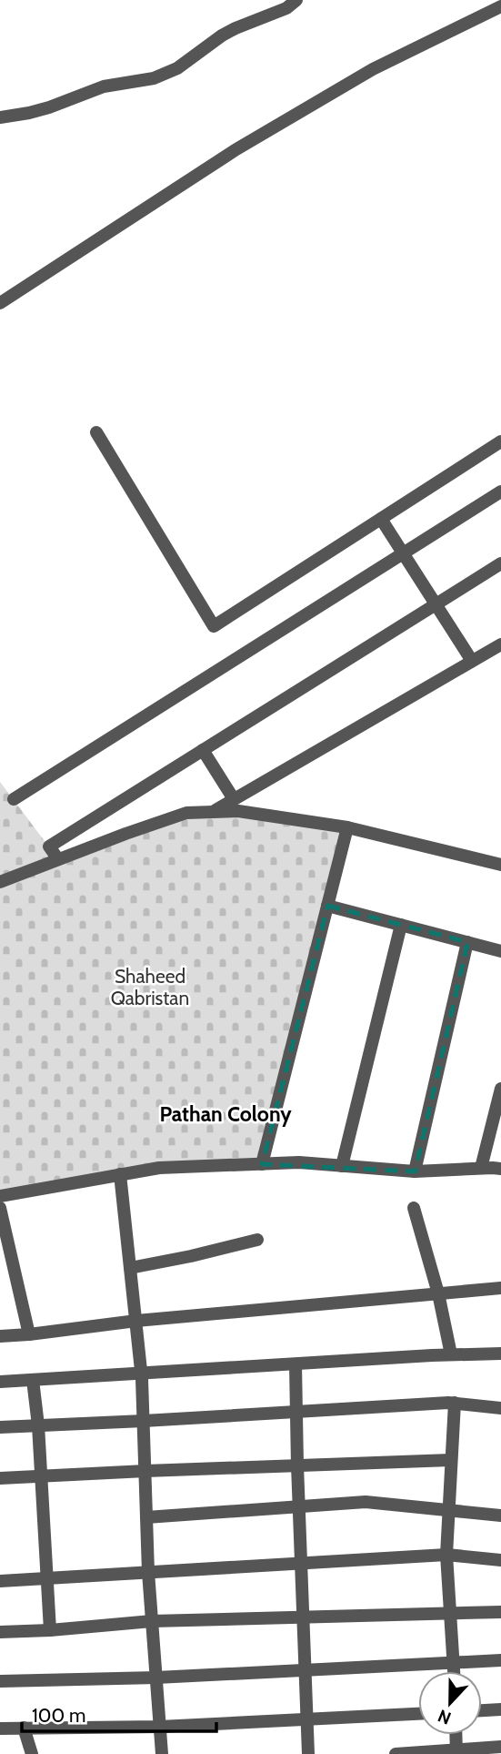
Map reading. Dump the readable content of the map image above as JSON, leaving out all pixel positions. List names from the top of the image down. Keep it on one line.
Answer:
{"districts":["Pathan Colony"],"parks":["Shaheed Qabristan"],"scale_bar":"100 m","north":"bottom"}
